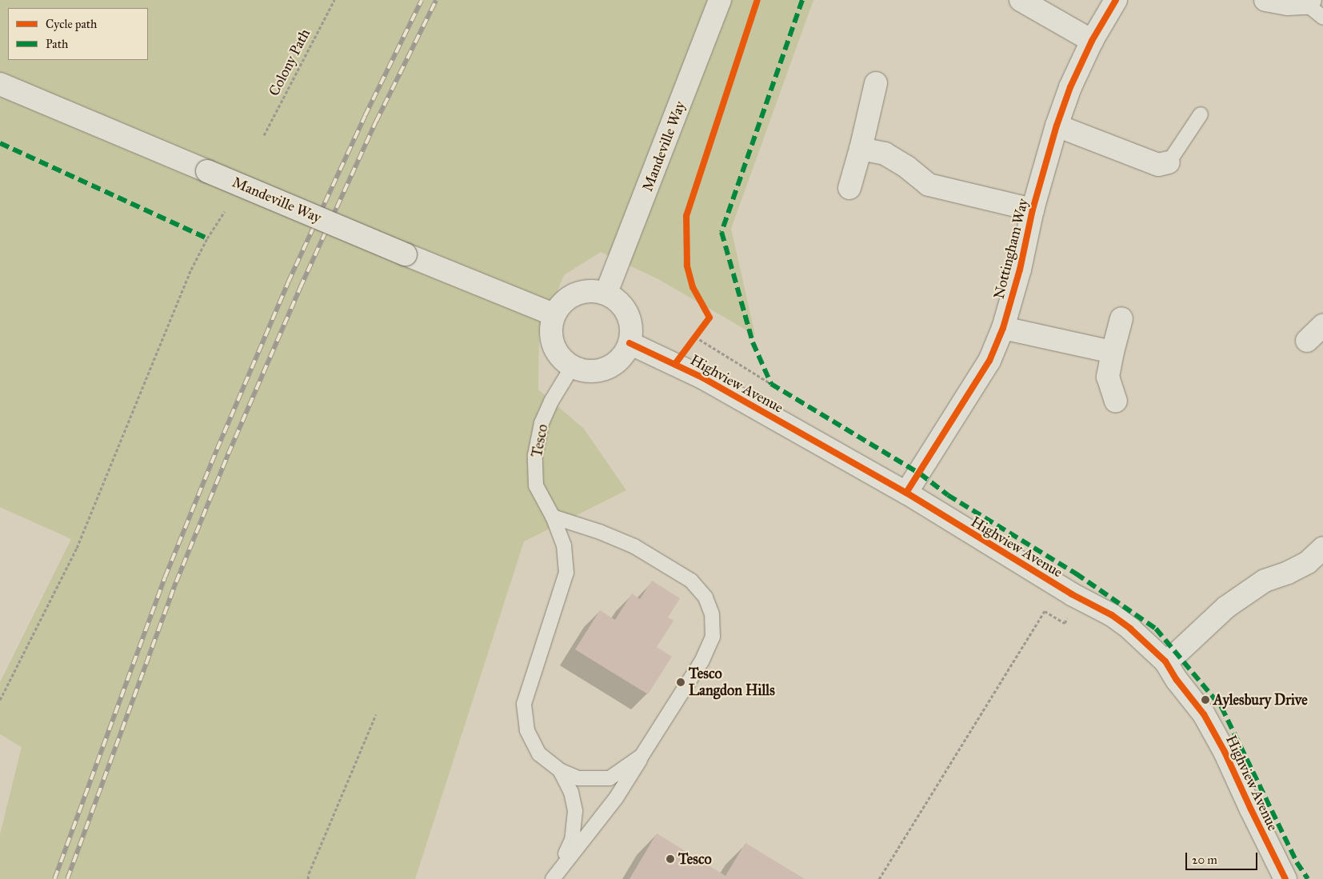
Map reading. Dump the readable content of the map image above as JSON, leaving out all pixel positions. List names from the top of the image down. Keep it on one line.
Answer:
{"streets":{"street":["Mandeville Way","Nottingham Way","Highview Avenue"],"lane":["Tesco"],"path":["Colony Path"]},"crossings":[["Mandeville Way","Highview Avenue"],["Mandeville Way","Tesco"],["Nottingham Way","Highview Avenue"],["Highview Avenue","Tesco"]],"places":["Tesco Langdon Hills","Aylesbury Drive","Tesco"],"legend":["Cycle path","Path"],"scale_bar":"20 m"}
